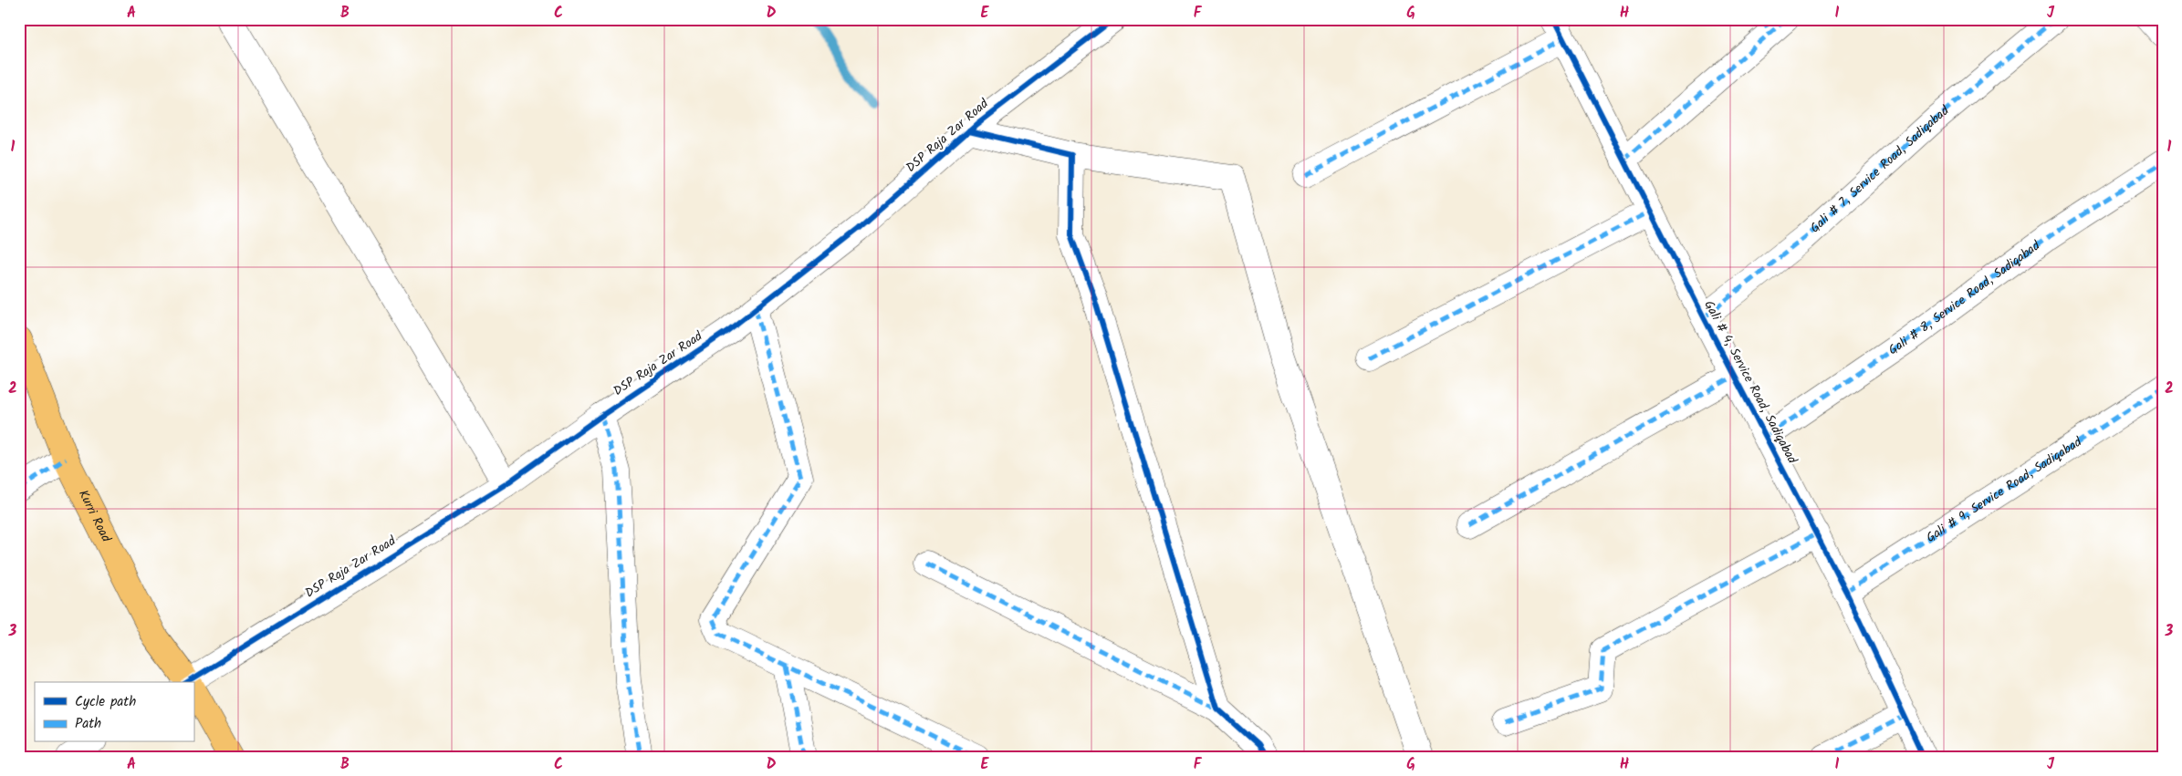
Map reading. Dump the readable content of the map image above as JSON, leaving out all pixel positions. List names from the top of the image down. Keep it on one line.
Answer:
{"streets":{"main road":["Kurri Road"],"street":["DSP Raja Zar Road","Gali # 7, Service Road, Sadiqabad","Gali # 8, Service Road, Sadiqabad","Gali # 4, Service Road, Sadiqabad","Gali # 9, Service Road, Sadiqabad"]},"crossings":[["Gali # 7, Service Road, Sadiqabad","Gali # 4, Service Road, Sadiqabad"],["Gali # 8, Service Road, Sadiqabad","Gali # 4, Service Road, Sadiqabad"],["Gali # 4, Service Road, Sadiqabad","Gali # 9, Service Road, Sadiqabad"]],"legend":["Cycle path","Path"],"grid":{"columns":["A","B","C","D","E","F","G","H","I","J"],"rows":["1","2","3"]}}
